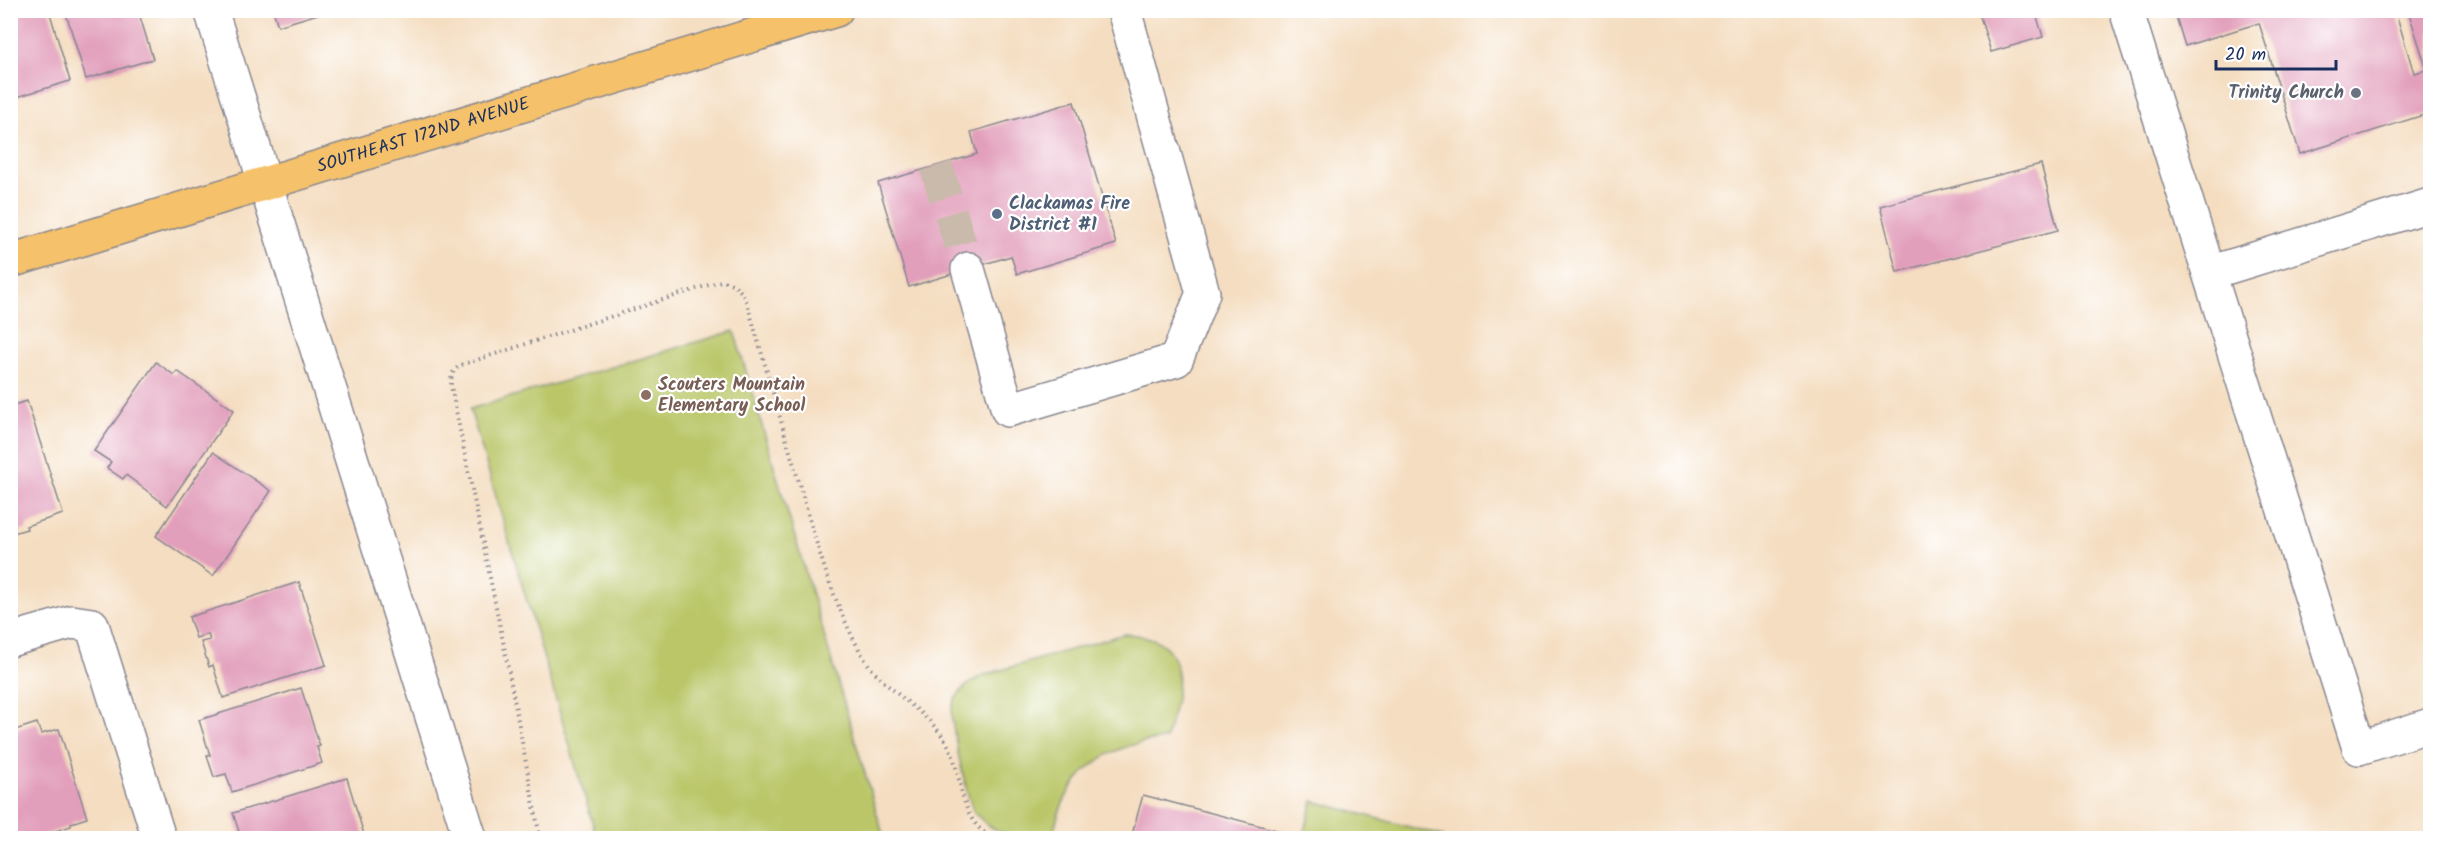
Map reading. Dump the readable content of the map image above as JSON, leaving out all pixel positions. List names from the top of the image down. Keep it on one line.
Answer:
{"streets":{"main road":["SOUTHEAST 172ND AVENUE"]},"places":["Trinity Church","Clackamas Fire District #1","Scouters Mountain Elementary School"],"scale_bar":"20 m"}
